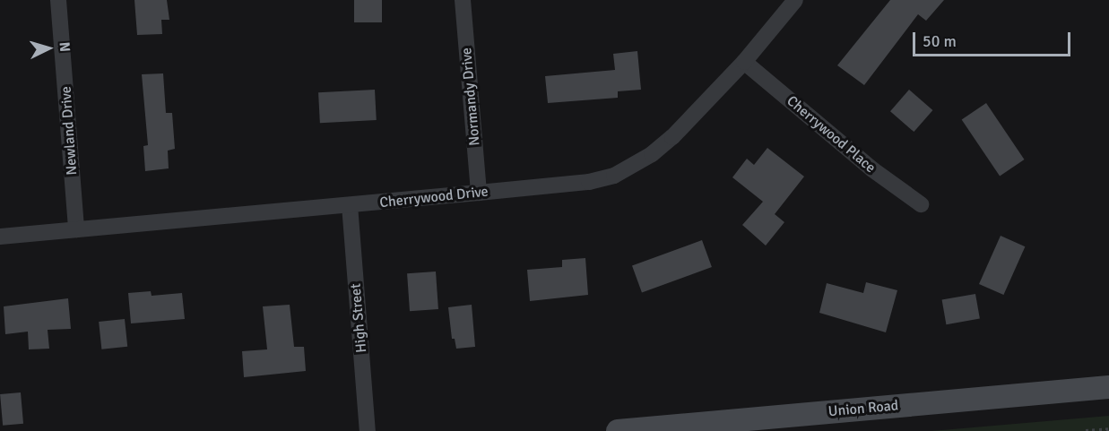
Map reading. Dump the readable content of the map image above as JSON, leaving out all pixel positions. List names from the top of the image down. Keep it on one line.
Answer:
{"streets":{"main road":["Union Road"],"street":["Normandy Drive","Newland Drive","Cherrywood Place","Cherrywood Drive","High Street"]},"crossings":[["Normandy Drive","Cherrywood Drive"],["Newland Drive","Cherrywood Drive"],["Cherrywood Place","Cherrywood Drive"],["Cherrywood Drive","High Street"]],"scale_bar":"50 m","north":"right"}
